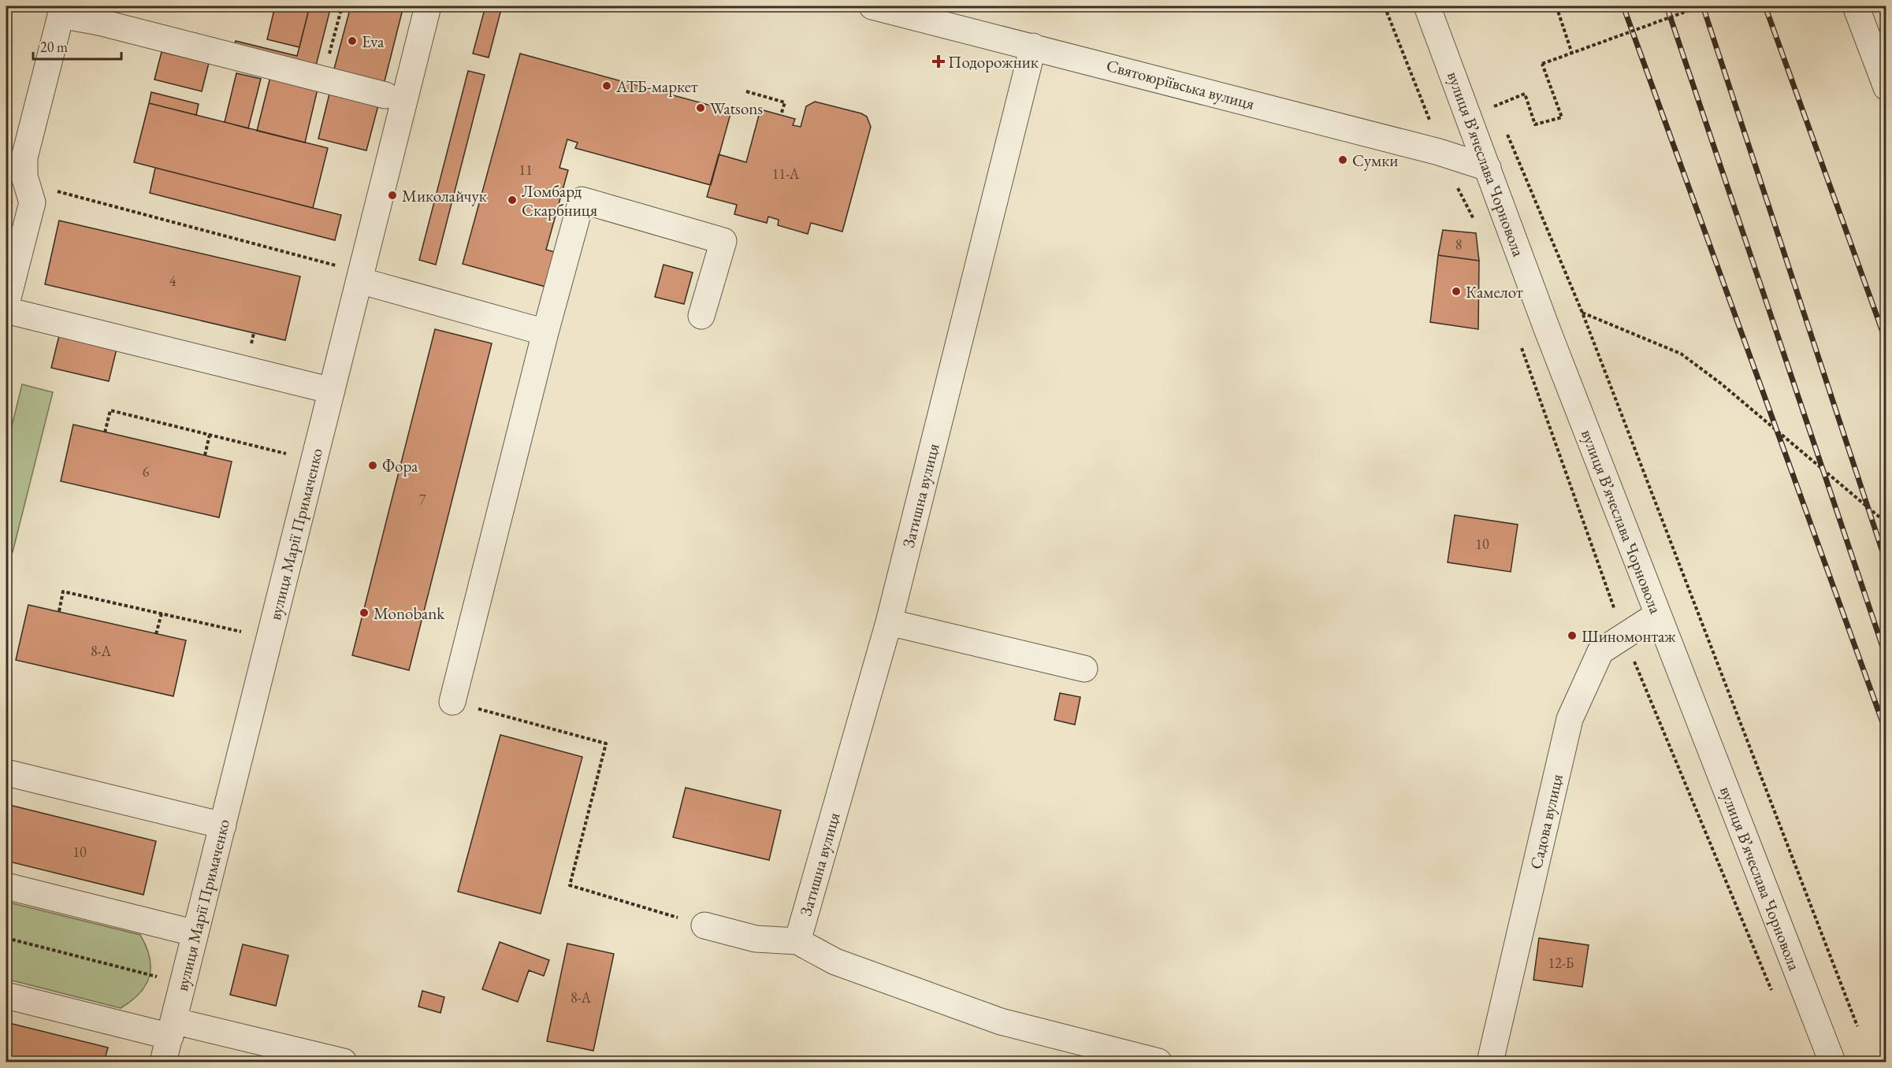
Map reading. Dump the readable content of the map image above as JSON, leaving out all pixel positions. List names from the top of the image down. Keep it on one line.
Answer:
{"streets":{"street":["Святоюріївська вулиця","вулиця Вʼячеслава Чорновола","Затишна вулиця","вулиця Марії Примаченко","Садова вулиця"]},"crossings":[["Святоюріївська вулиця","вулиця Вʼячеслава Чорновола"],["Святоюріївська вулиця","Затишна вулиця"],["вулиця Вʼячеслава Чорновола","Садова вулиця"]],"places":{"other":["Eva","АТБ-маркет","Watsons","Сумки","Миколайчук","Ломбард Скарбниця","Камелот","Фора","Monobank","Шиномонтаж"],"health":["Подорожник"]},"house_numbers":["11","11-А","8","4","6","7","10","8-А","10","12-Б","8-А"],"scale_bar":"20 m"}
